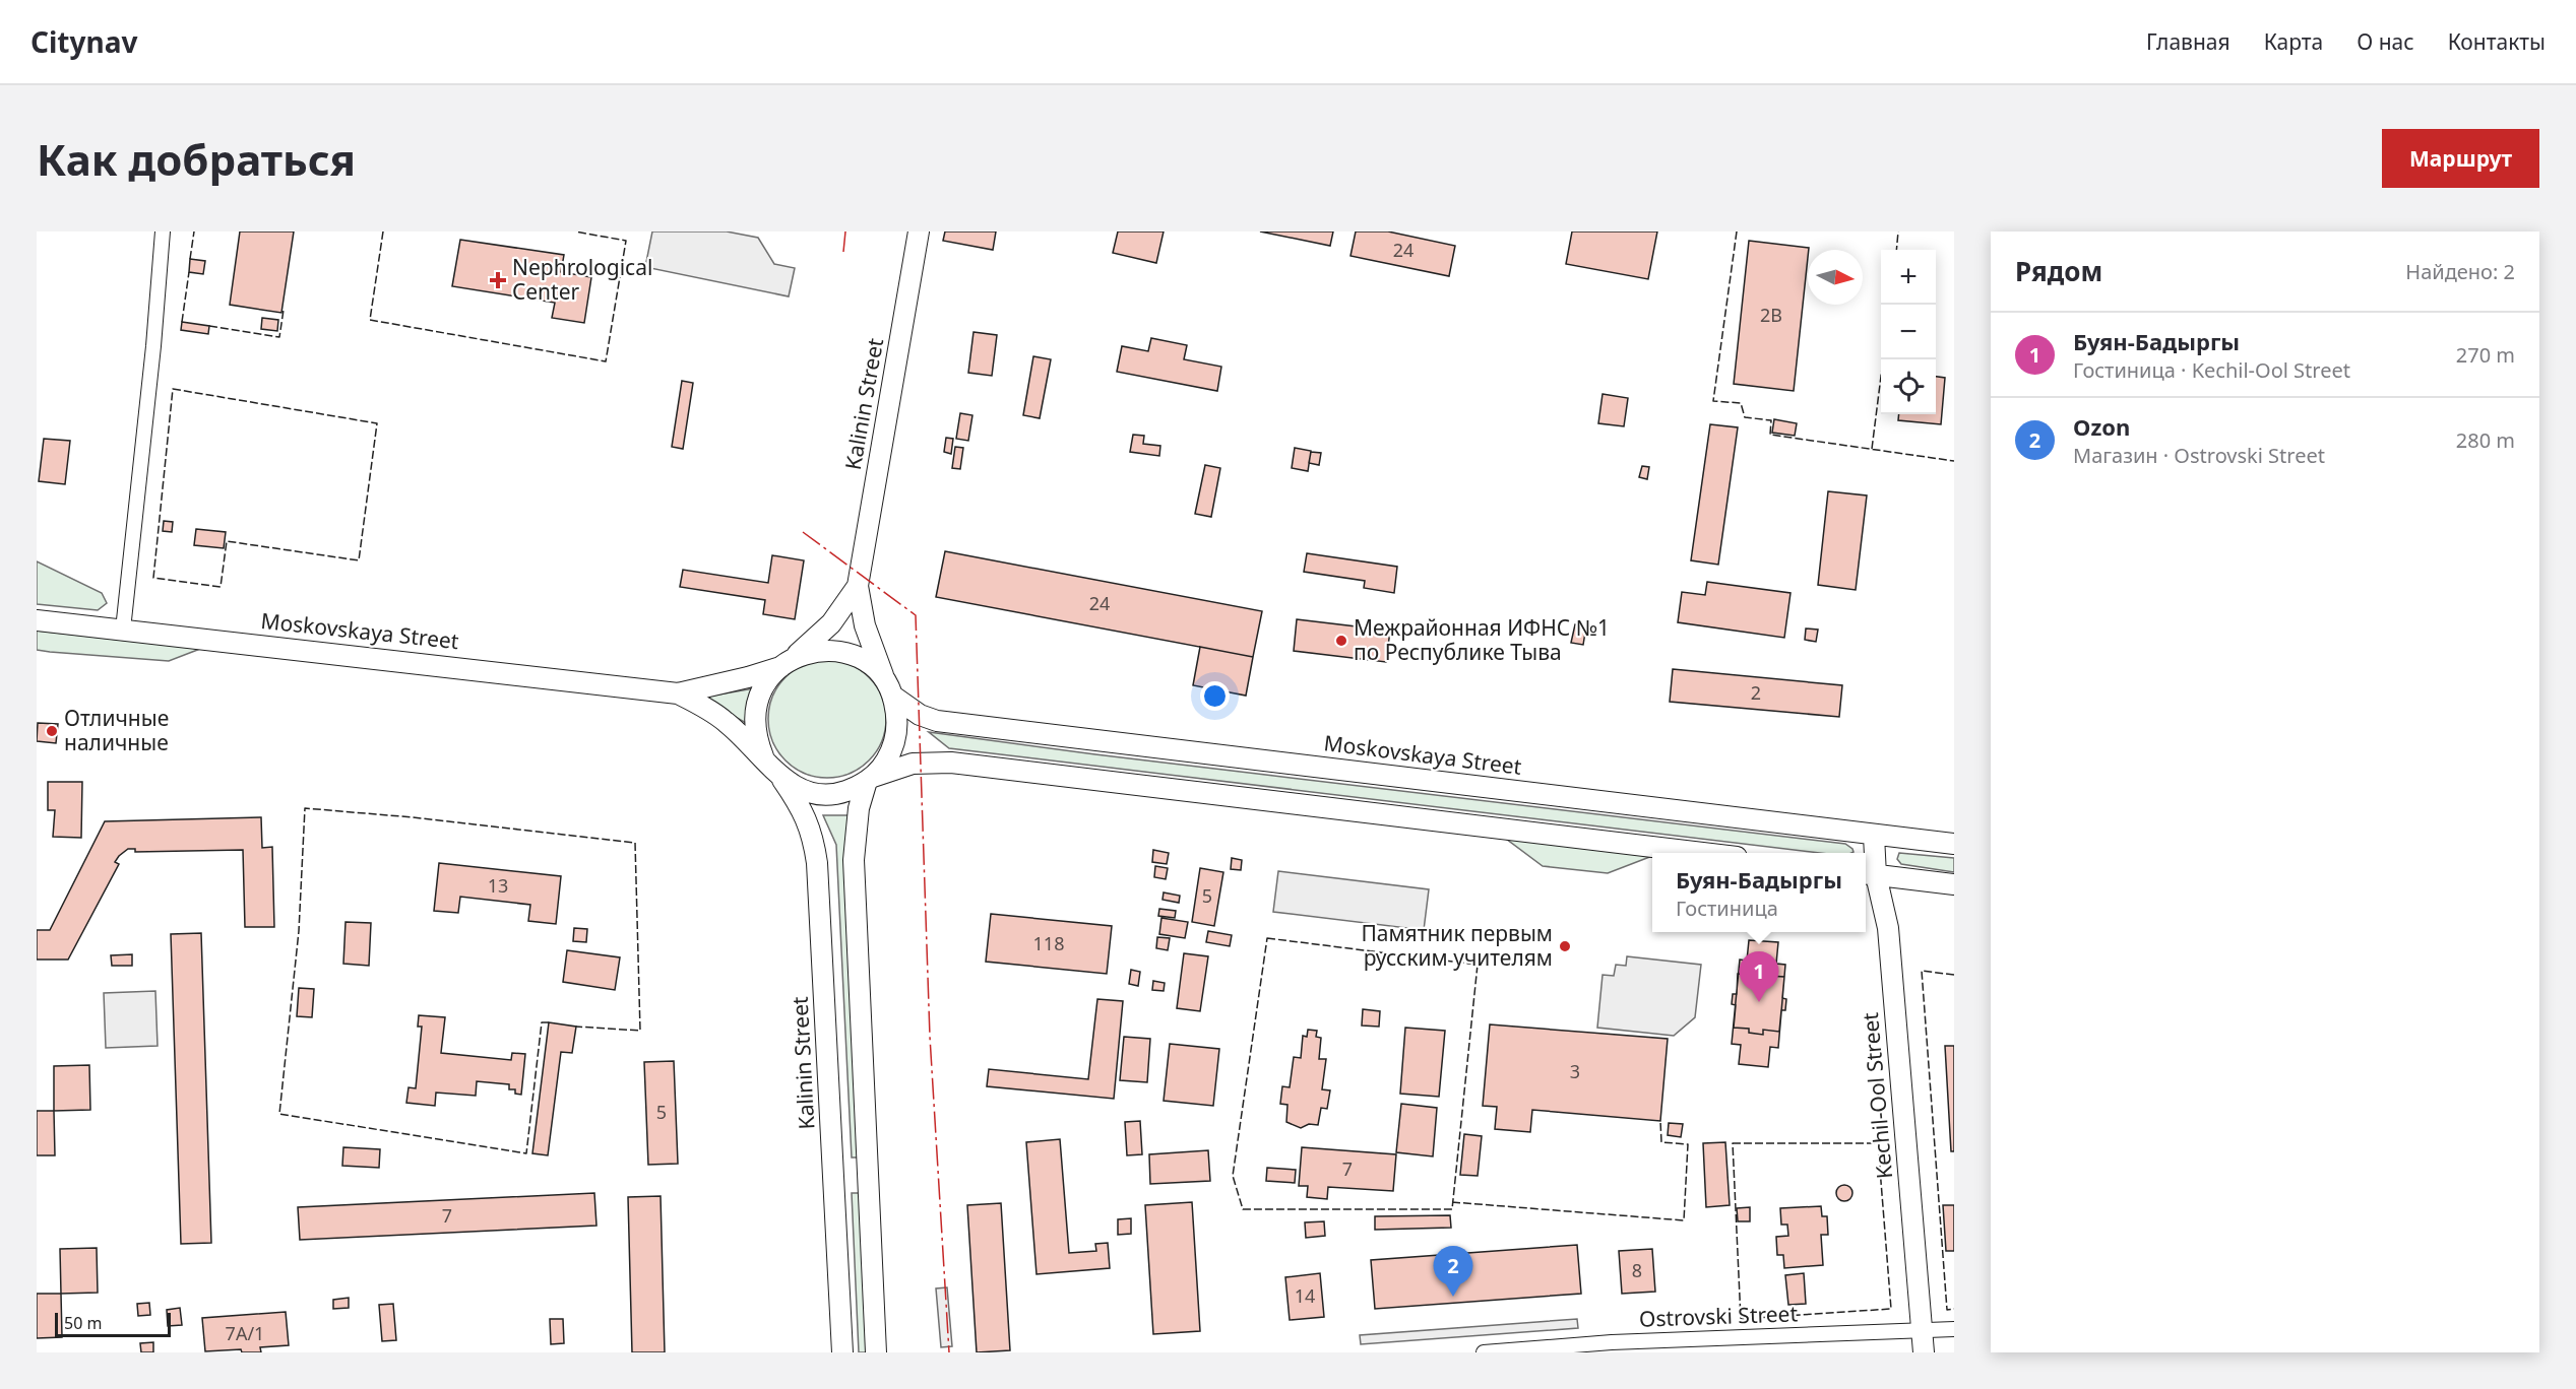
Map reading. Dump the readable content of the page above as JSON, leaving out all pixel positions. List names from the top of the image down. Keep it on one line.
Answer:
{"streets":{"main road":["Kalinin Street","Moskovskaya Street","Kechil-Ool Street"],"street":["Ostrovski Street"]},"crossings":[["Kalinin Street","Moskovskaya Street"],["Moskovskaya Street","Kechil-Ool Street"],["Kechil-Ool Street","Ostrovski Street"]],"places":{"health":["Nephrological Center"],"other":["Межрайонная ИФНС №1 по Республике Тыва","Отличные наличные","Памятник первым русским учителям"]},"house_numbers":["24","2В","24","2","13","5","118","3","5","7","7","8","14","7А/1"],"scale_bar":"50 m","north":"right","page":{"header":"Citynav","nav":["Главная","Карта","О нас","Контакты"],"buttons":"Маршрут","title":"Как добраться","heading":["Рядом","Найдено: 2"],"map_buttons":["+","−"],"list":[{"mark":"1","name":"Буян-Бадыргы","note":"Гостиница · Kechil-Ool Street","value":"270 m"},{"mark":"2","name":"Ozon","note":"Магазин · Ostrovski Street","value":"280 m"}],"popup":["Буян-Бадыргы","Гостиница"],"pins":["1","2"],"scale":"50 m"}}
